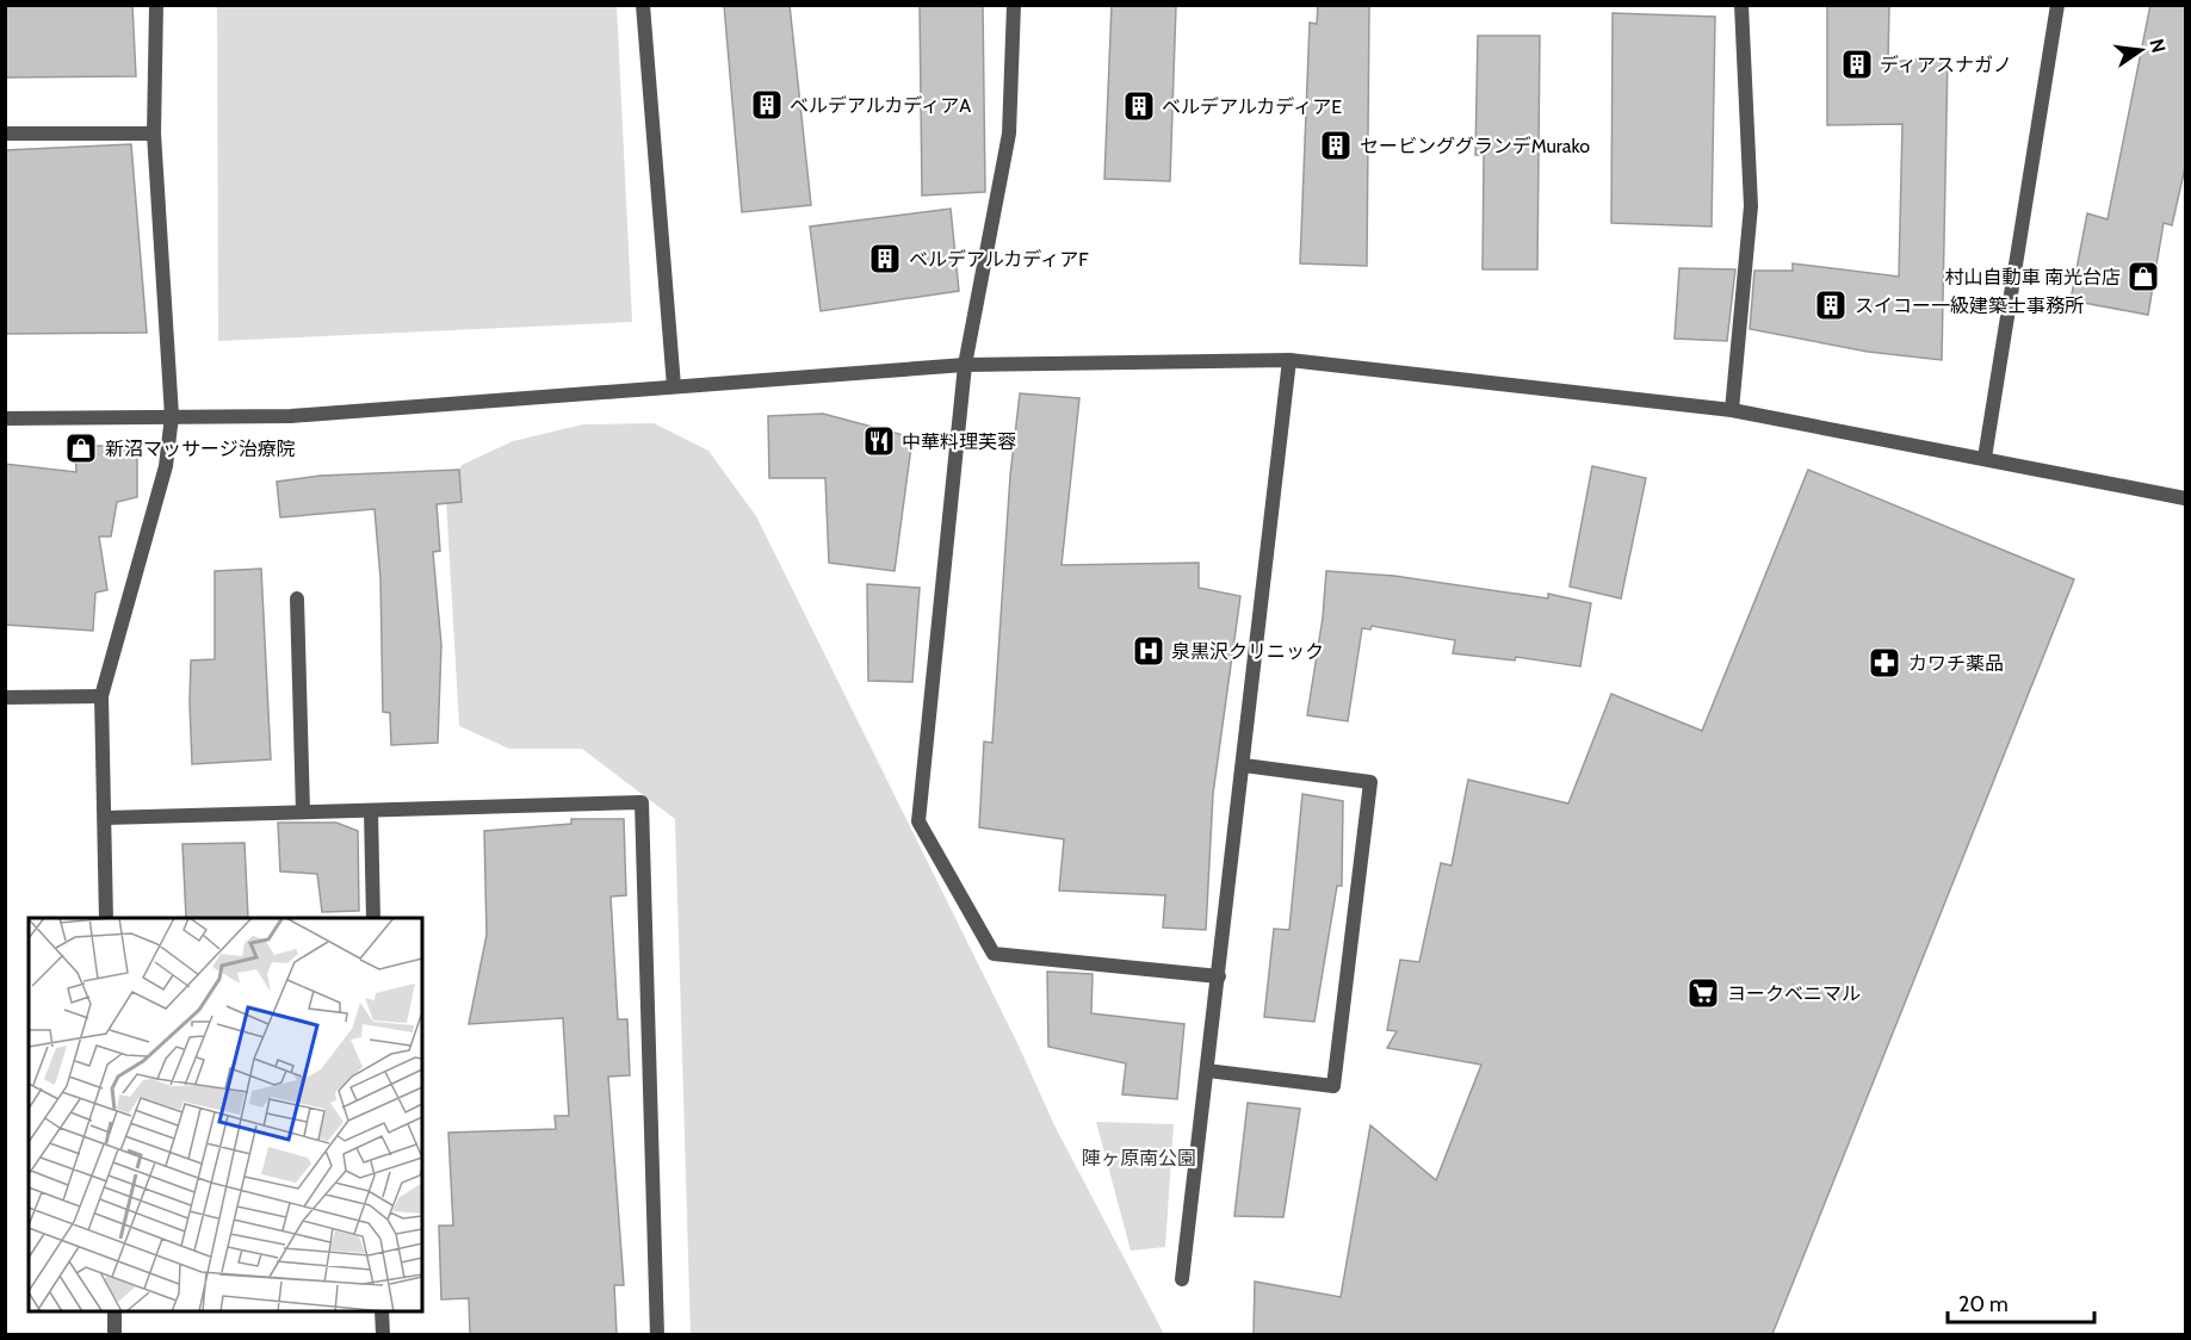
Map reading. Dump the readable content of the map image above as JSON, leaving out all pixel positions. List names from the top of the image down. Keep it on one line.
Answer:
{"parks":["陣ヶ原南公園"],"places":{"building":["ディアスナガノ","ベルデアルカディアA","ベルデアルカディアE","セービンググランデMurako","ベルデアルカディアF","スイコー一級建築士事務所"],"shop":["村山自動車 南光台店","新沼マッサージ治療院"],"restaurant":["中華料理芙蓉"],"hospital":["泉黒沢クリニック"],"pharmacy":["カワチ薬品"],"supermarket":["ヨークベニマル"]},"scale_bar":"20 m","north":"right"}
